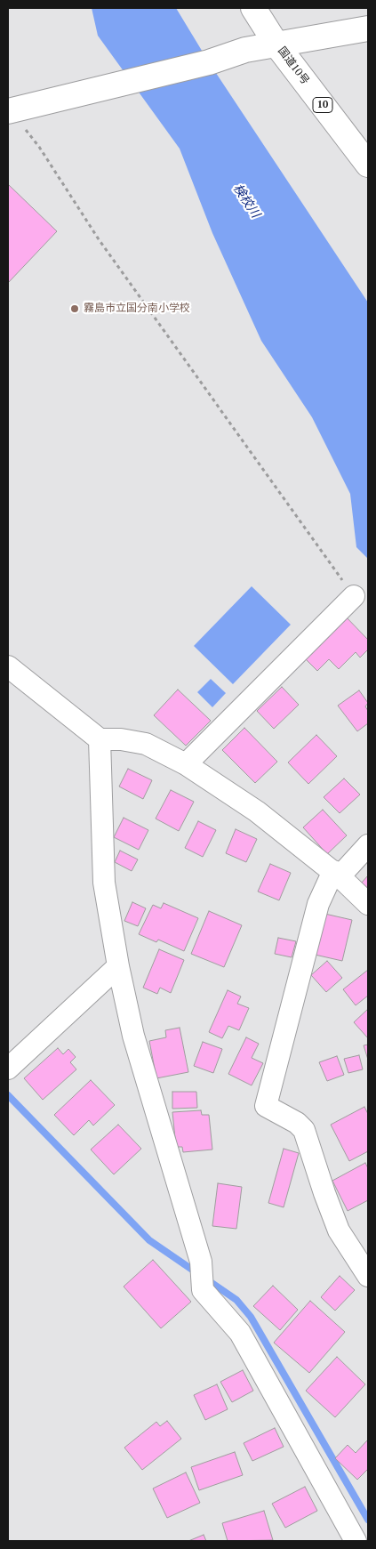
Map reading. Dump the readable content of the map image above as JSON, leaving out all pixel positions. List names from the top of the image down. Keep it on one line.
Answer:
{"streets":{"main road":["国道10号","10"]},"water":["検校川"],"places":["霧島市立国分南小学校"]}
